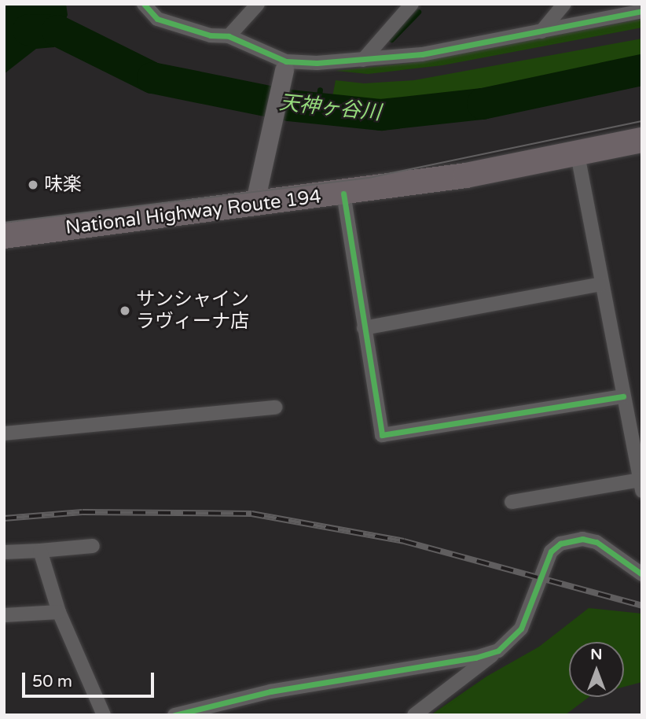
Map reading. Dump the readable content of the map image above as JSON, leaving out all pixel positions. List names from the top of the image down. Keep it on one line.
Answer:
{"streets":{"highway":["National Highway Route 194"]},"water":["天神ヶ谷川"],"places":["味楽","サンシャイン ラヴィーナ店"],"scale_bar":"50 m","north":"top"}
